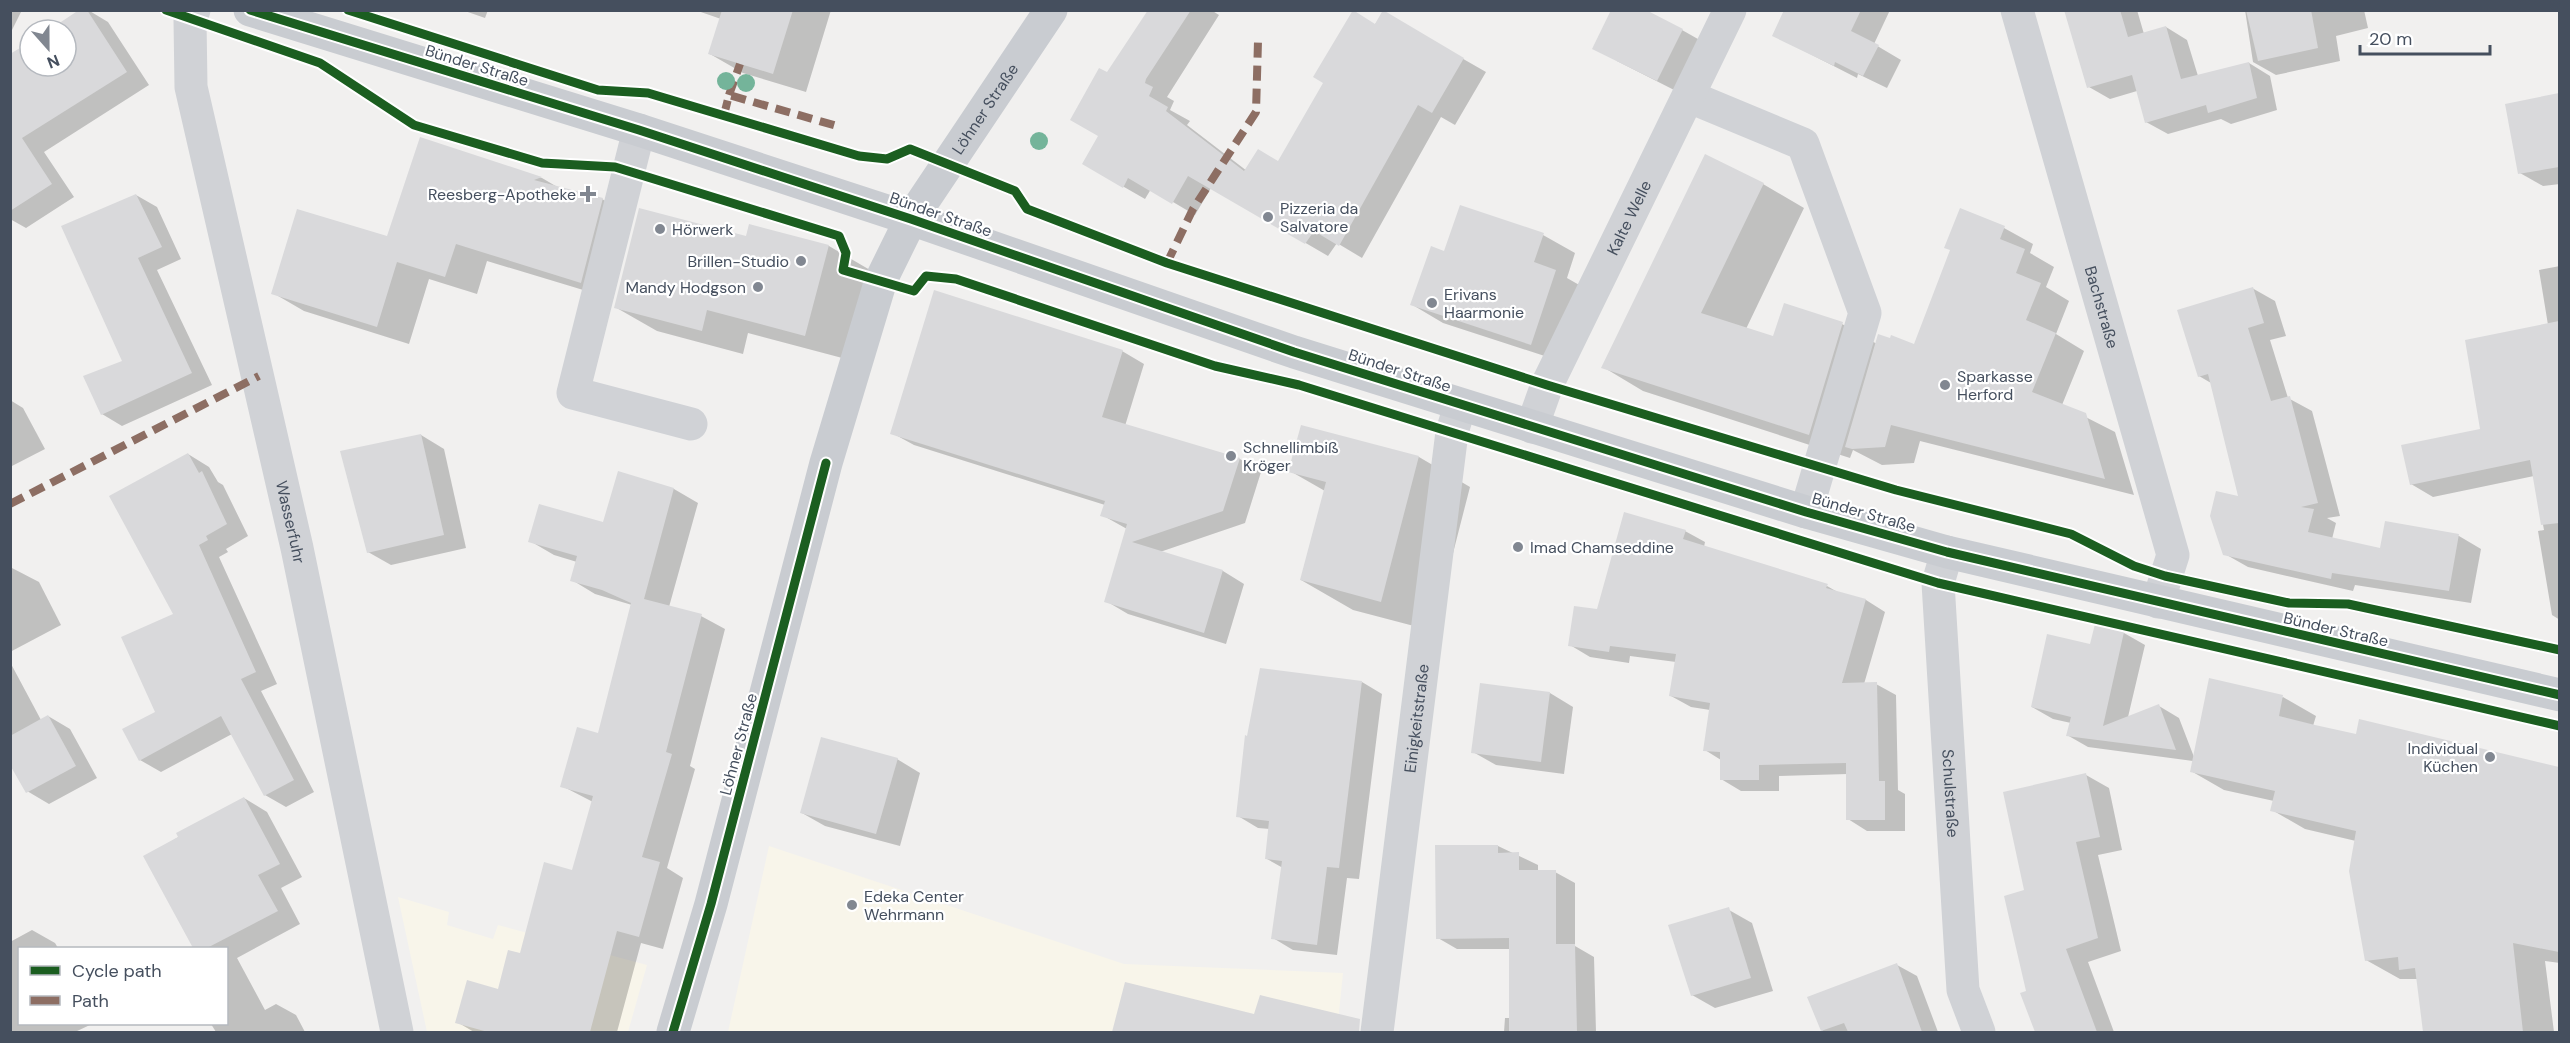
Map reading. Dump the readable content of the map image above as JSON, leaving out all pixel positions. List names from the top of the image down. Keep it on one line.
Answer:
{"streets":{"main road":["Bünder Straße","Löhner Straße"],"street":["Kalte Welle","Bachstraße","Wasserfuhr","Einigkeitstraße","Schulstraße"]},"crossings":[["Bünder Straße","Löhner Straße"],["Bünder Straße","Kalte Welle"],["Bünder Straße","Bachstraße"],["Bünder Straße","Einigkeitstraße"],["Bünder Straße","Schulstraße"]],"places":{"health":["Reesberg-Apotheke"],"other":["Pizzeria da Salvatore","Hörwerk","Brillen-Studio","Mandy Hodgson","Erivans Haarmonie","Sparkasse Herford","Schnellimbiß Kröger","Imad Chamseddine","Individual Küchen","Edeka Center Wehrmann"]},"legend":["Cycle path","Path"],"scale_bar":"20 m","north":"bottom"}
